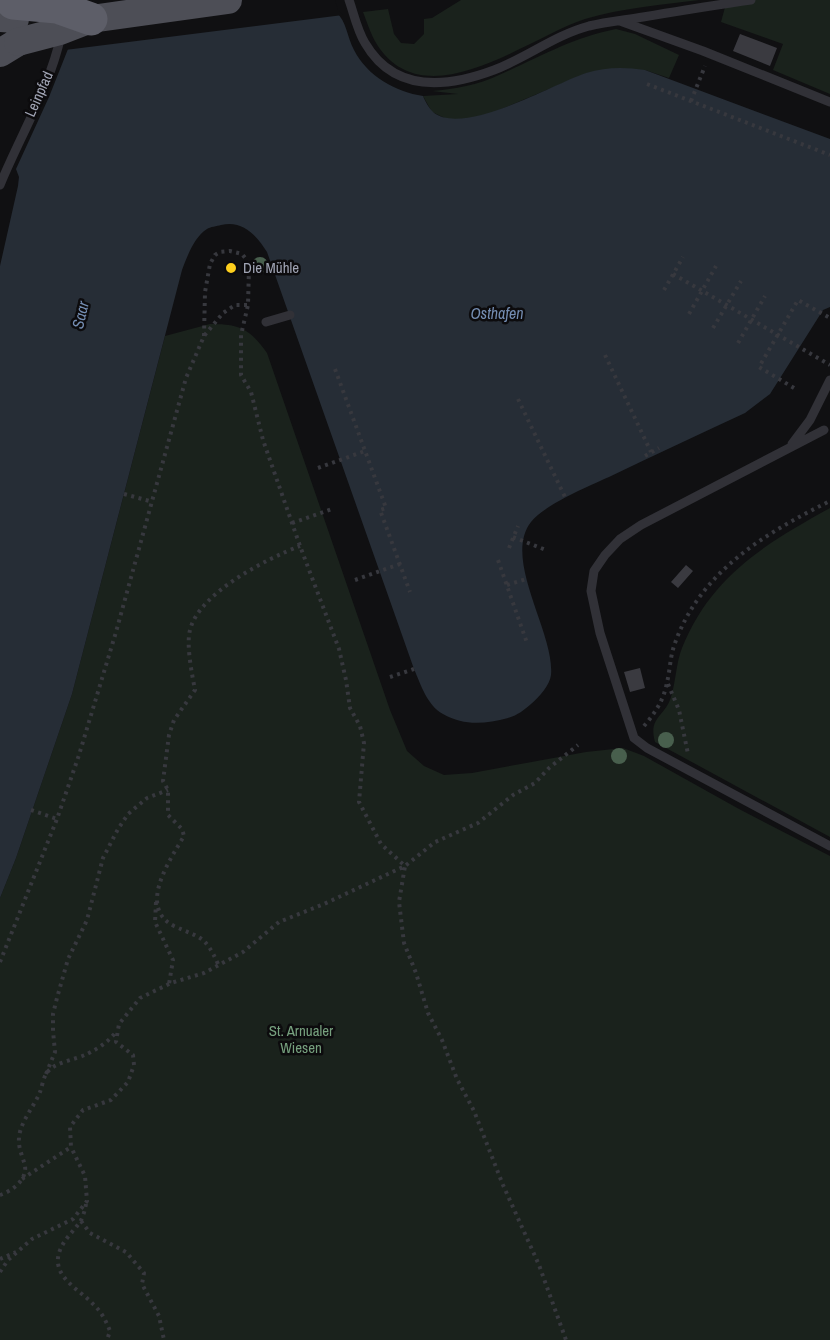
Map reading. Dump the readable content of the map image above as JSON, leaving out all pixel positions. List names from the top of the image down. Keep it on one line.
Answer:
{"streets":{"lane":["Leinpfad"]},"water":["Osthafen","Saar"],"parks":["St. Arnualer Wiesen"],"places":["Die Mühle"]}
